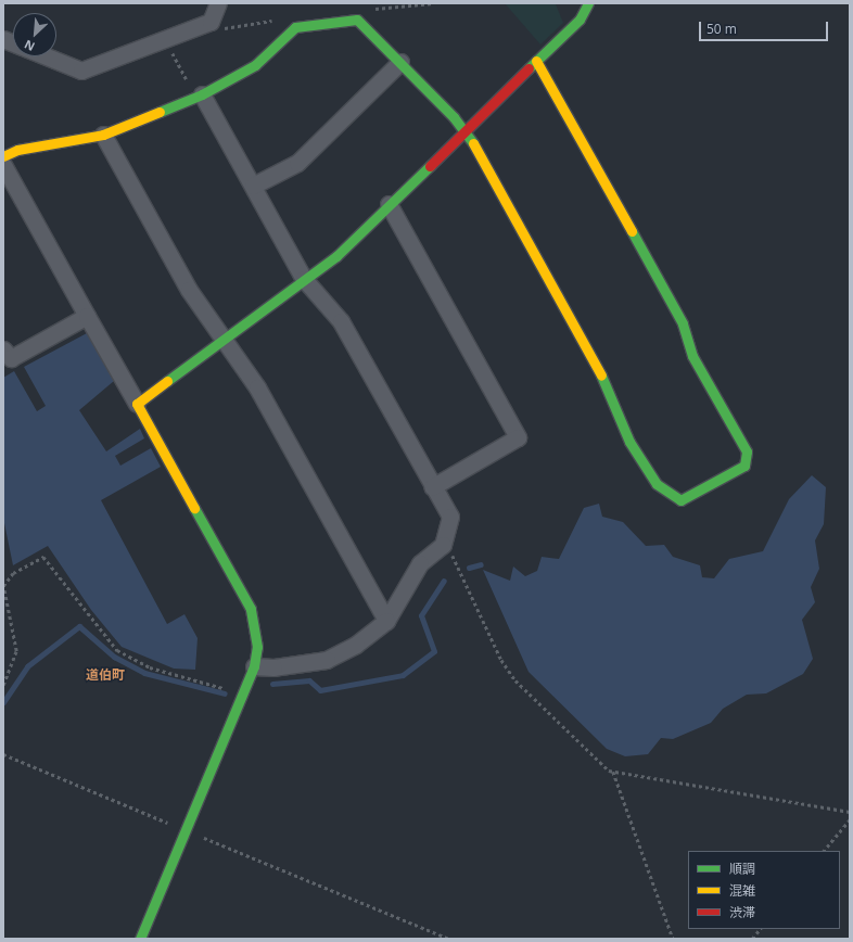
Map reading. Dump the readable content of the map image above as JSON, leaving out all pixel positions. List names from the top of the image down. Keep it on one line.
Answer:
{"districts":["道伯町"],"legend":["順調","混雑","渋滞"],"scale_bar":"50 m","north":"bottom left"}
